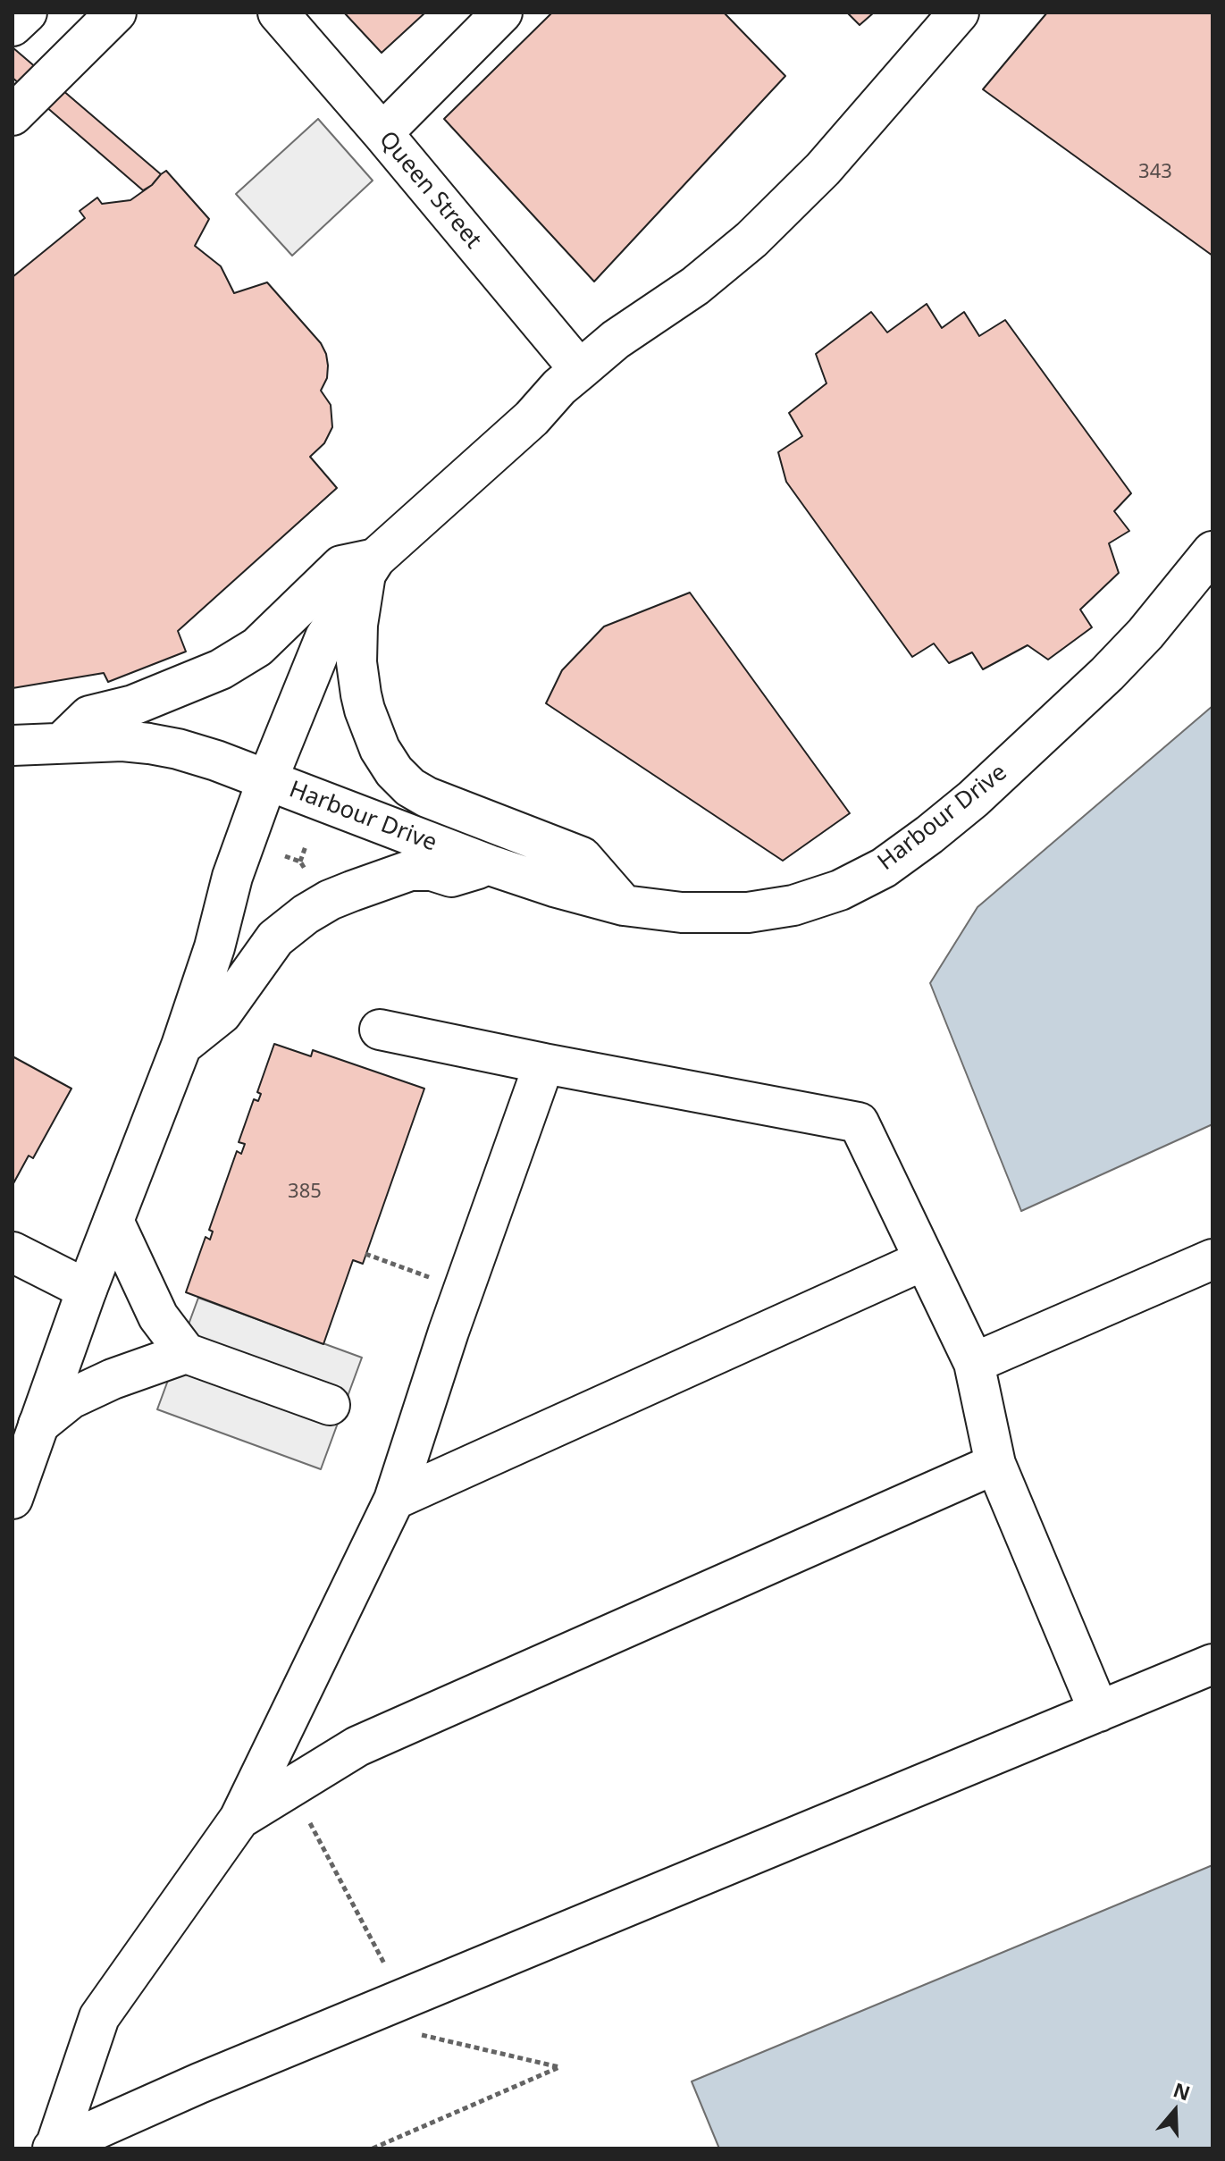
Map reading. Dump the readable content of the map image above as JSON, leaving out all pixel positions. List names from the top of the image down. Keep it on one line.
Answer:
{"streets":{"main road":["Queen Street","Harbour Drive"]},"house_numbers":["343","385"],"north":"top"}
